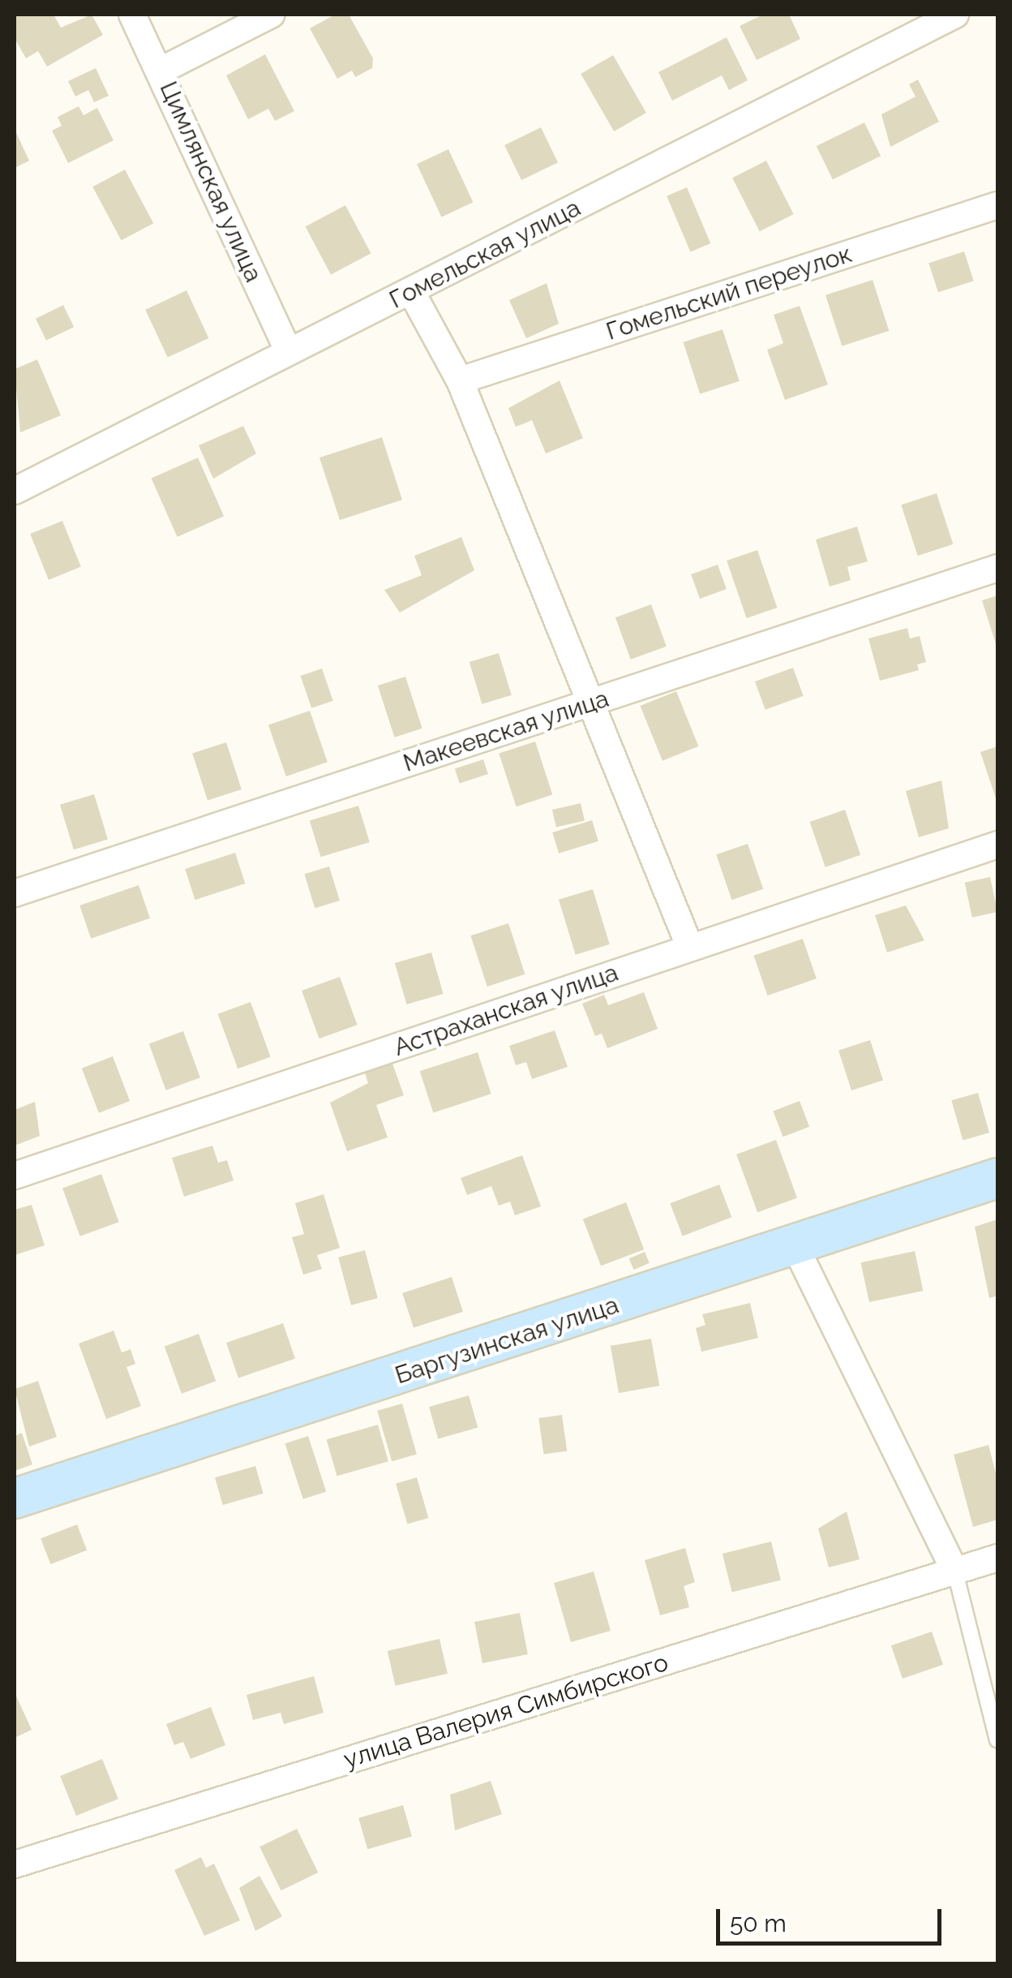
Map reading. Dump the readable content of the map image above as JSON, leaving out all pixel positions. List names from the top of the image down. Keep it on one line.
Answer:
{"streets":{"street":["Цимлянская улица","Гомельская улица","Гомельский переулок","Макеевская улица","Астраханская улица","Баргузинская улица","улица Валерия Симбирского"]},"crossings":[["Цимлянская улица","Гомельская улица"]],"scale_bar":"50 m"}
